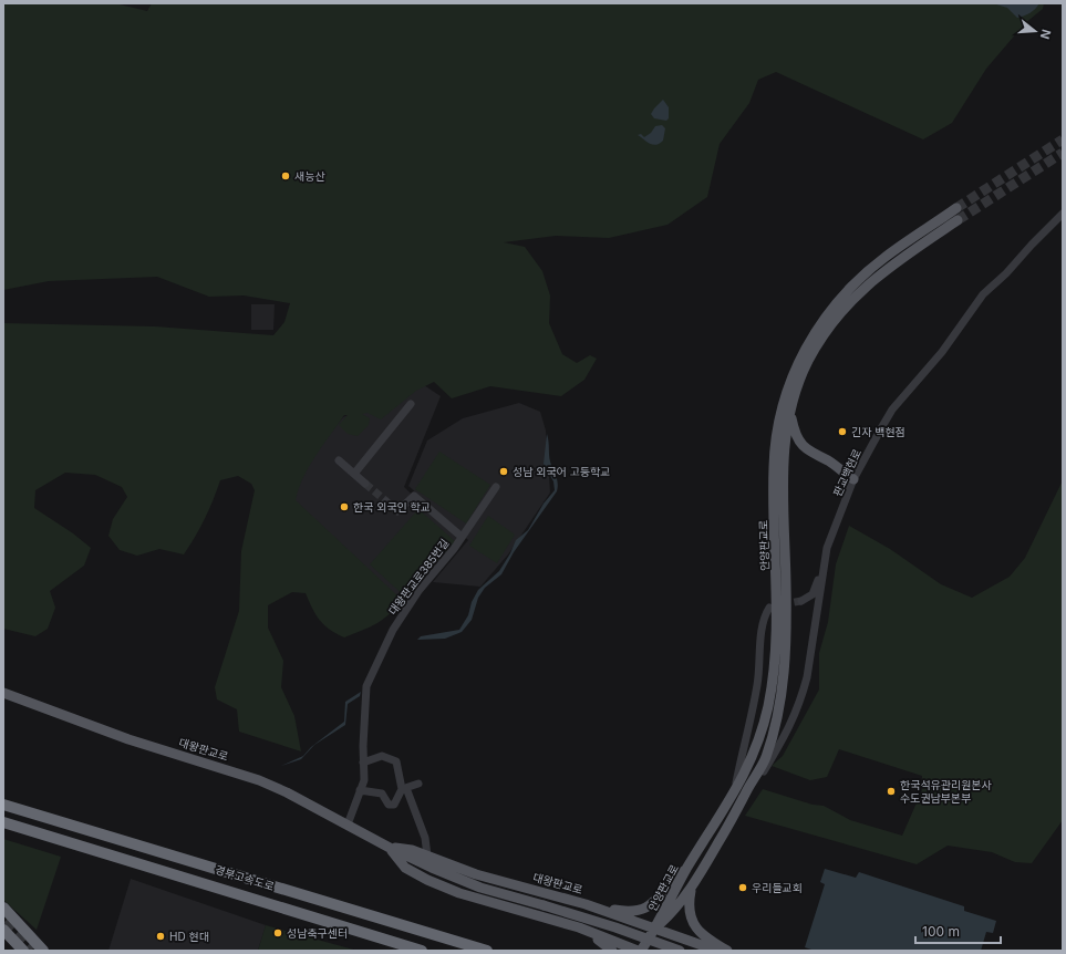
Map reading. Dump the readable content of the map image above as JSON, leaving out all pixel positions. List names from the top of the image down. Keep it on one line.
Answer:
{"streets":{"highway":["경부고속도로"],"main road":["안양판교로","대왕판교로"],"street":["판교백현로","대왕판교로385번길"]},"crossings":[["판교백현로","안양판교로"],["안양판교로","대왕판교로"],["대왕판교로385번길","대왕판교로"]],"places":["새능산","긴자 백현점","성남 외국어 고등학교","한국 외국인 학교","한국석유관리원본사 수도권남부본부","우리들교회","성남축구센터","HD 현대"],"scale_bar":"100 m","north":"right"}
